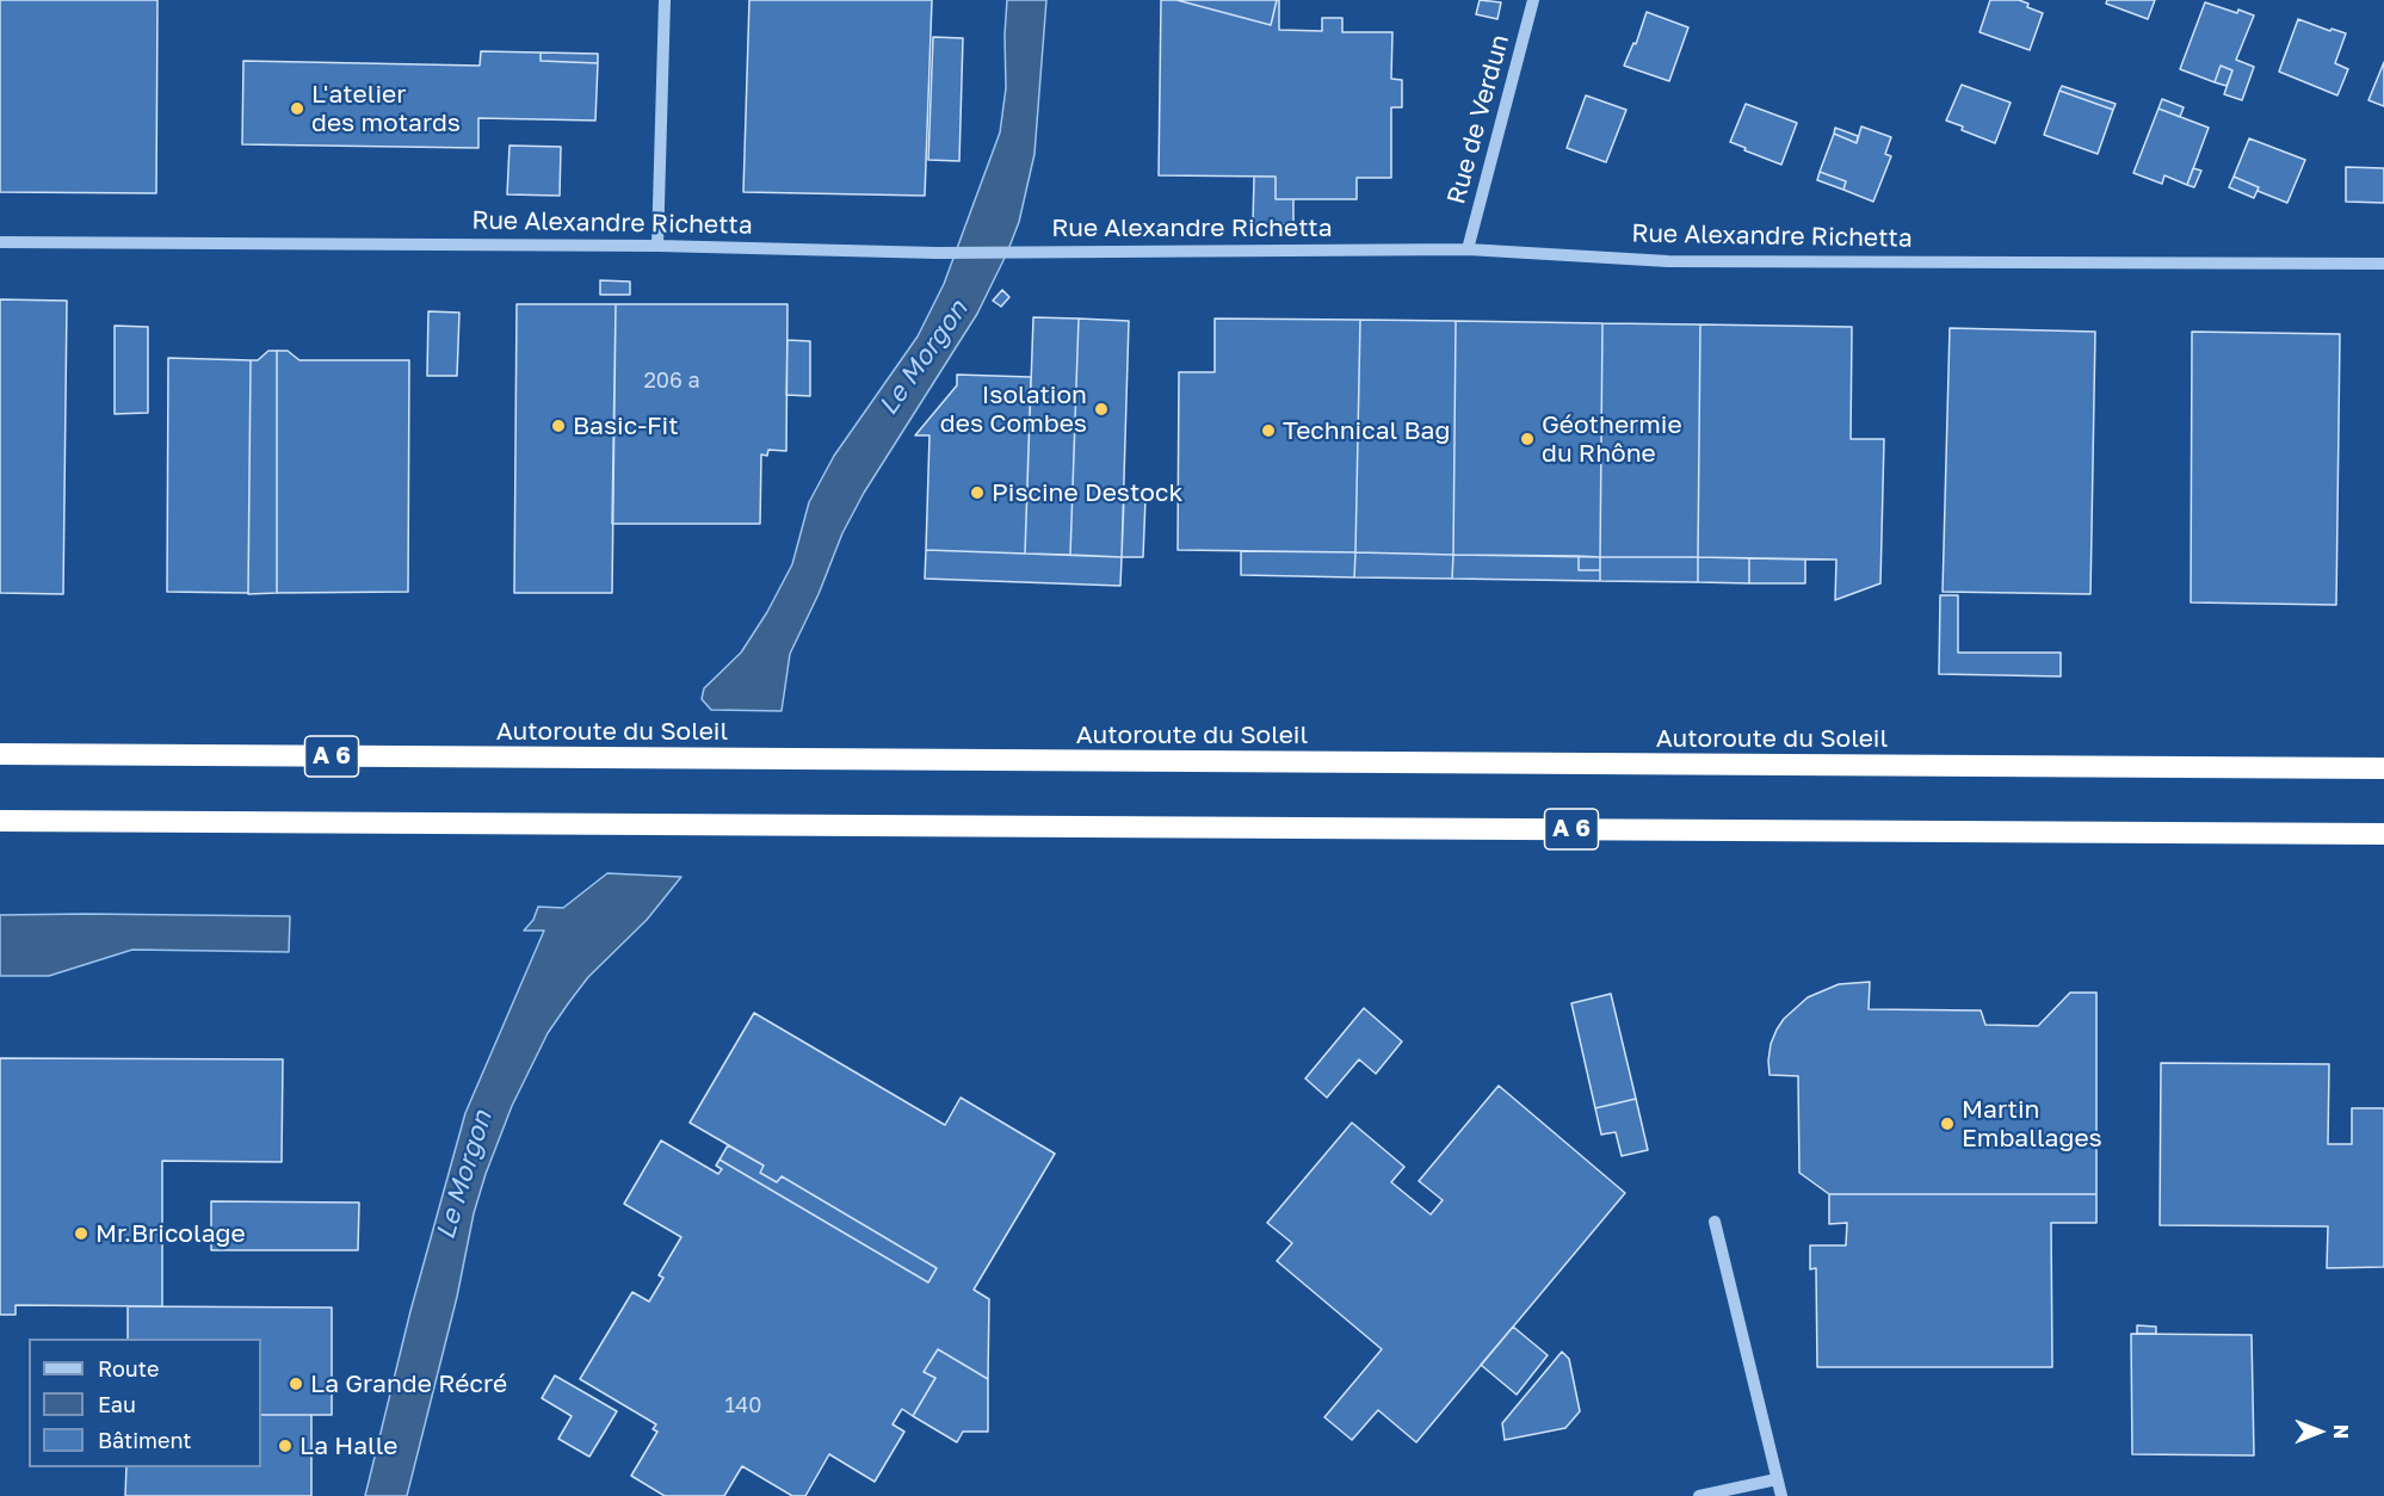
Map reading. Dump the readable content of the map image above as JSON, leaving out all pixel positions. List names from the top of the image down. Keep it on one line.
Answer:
{"streets":{"highway":["Autoroute du Soleil","A 6"],"street":["Rue de Verdun","Rue Alexandre Richetta"]},"crossings":[["Rue de Verdun","Rue Alexandre Richetta"]],"water":["Le Morgon"],"places":["L'atelier des motards","Isolation des Combes","Basic-Fit","Technical Bag","Géothermie du Rhône","Piscine Destock","Martin Emballages","Mr.Bricolage","La Grande Récré","La Halle"],"house_numbers":["206 a","140"],"legend":["Route","Eau","Bâtiment"],"north":"right"}
